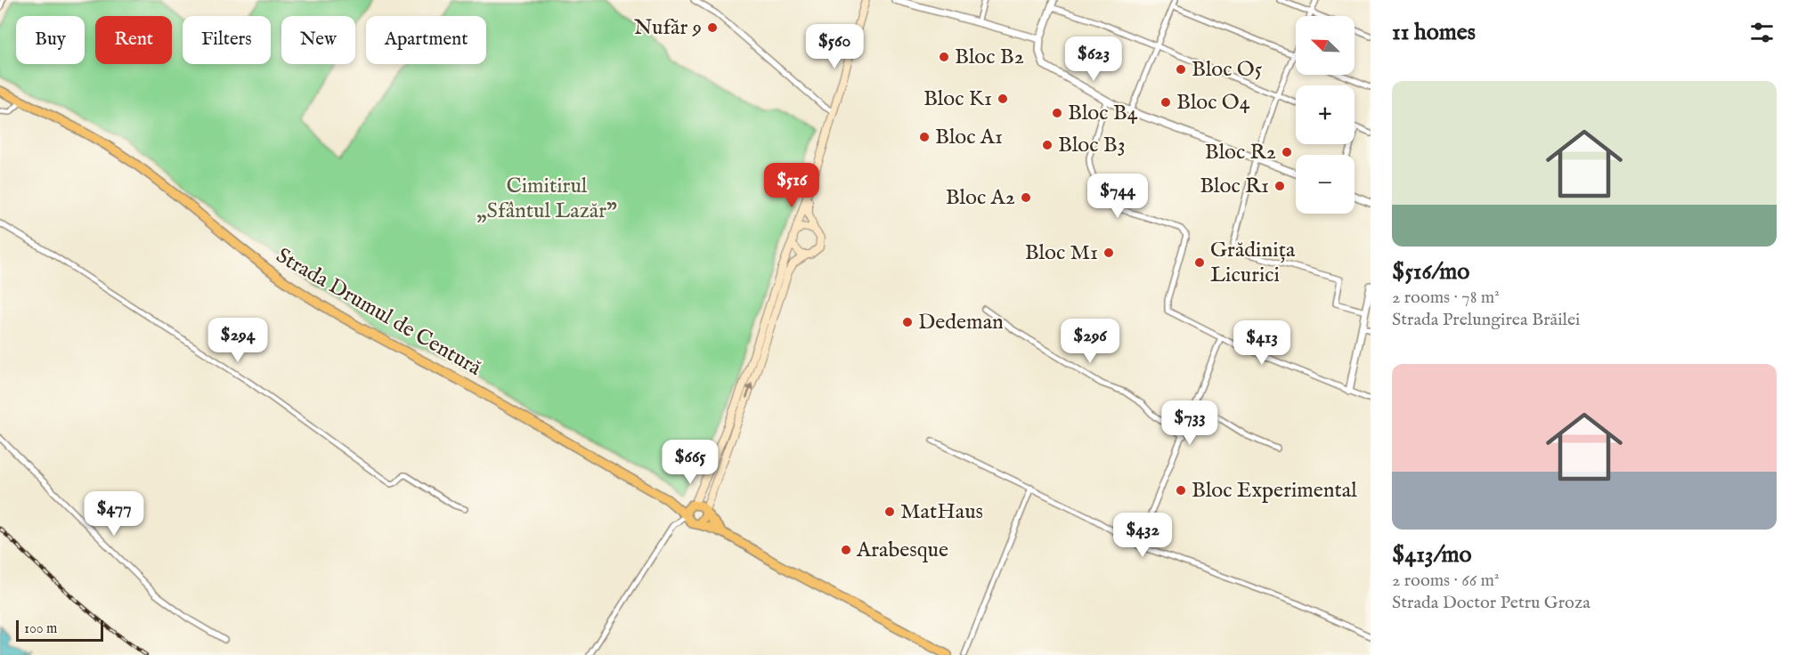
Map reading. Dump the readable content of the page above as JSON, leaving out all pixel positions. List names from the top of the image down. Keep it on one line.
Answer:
{"streets":{"highway":["Strada Drumul de Centură"]},"parks":["Cimitirul „Sfântul Lazăr”"],"places":["Nufăr 9","Bloc B2","Bloc O5","Bloc K1","Bloc O4","Bloc B4","Bloc A1","Bloc B3","Bloc R2","Bloc R1","Bloc A2","Bloc M1","Grădinița Licurici","Dedeman","Bloc Experimental","MatHaus","Arabesque"],"scale_bar":"100 m","north":"top left","page":{"heading":"11 homes","map_buttons":["+","−"],"chip":["Buy","Rent","Filters","New","Apartment"],"price":["$560","$623","$516","$744","$294","$296","$413","$733","$665","$477","$432"],"list":[{"name":"$516/mo","note":"2 rooms · 78 m² · Strada Prelungirea Brăilei"},{"name":"$413/mo","note":"2 rooms · 66 m² · Strada Doctor Petru Groza"}],"scale":"100 m"}}
